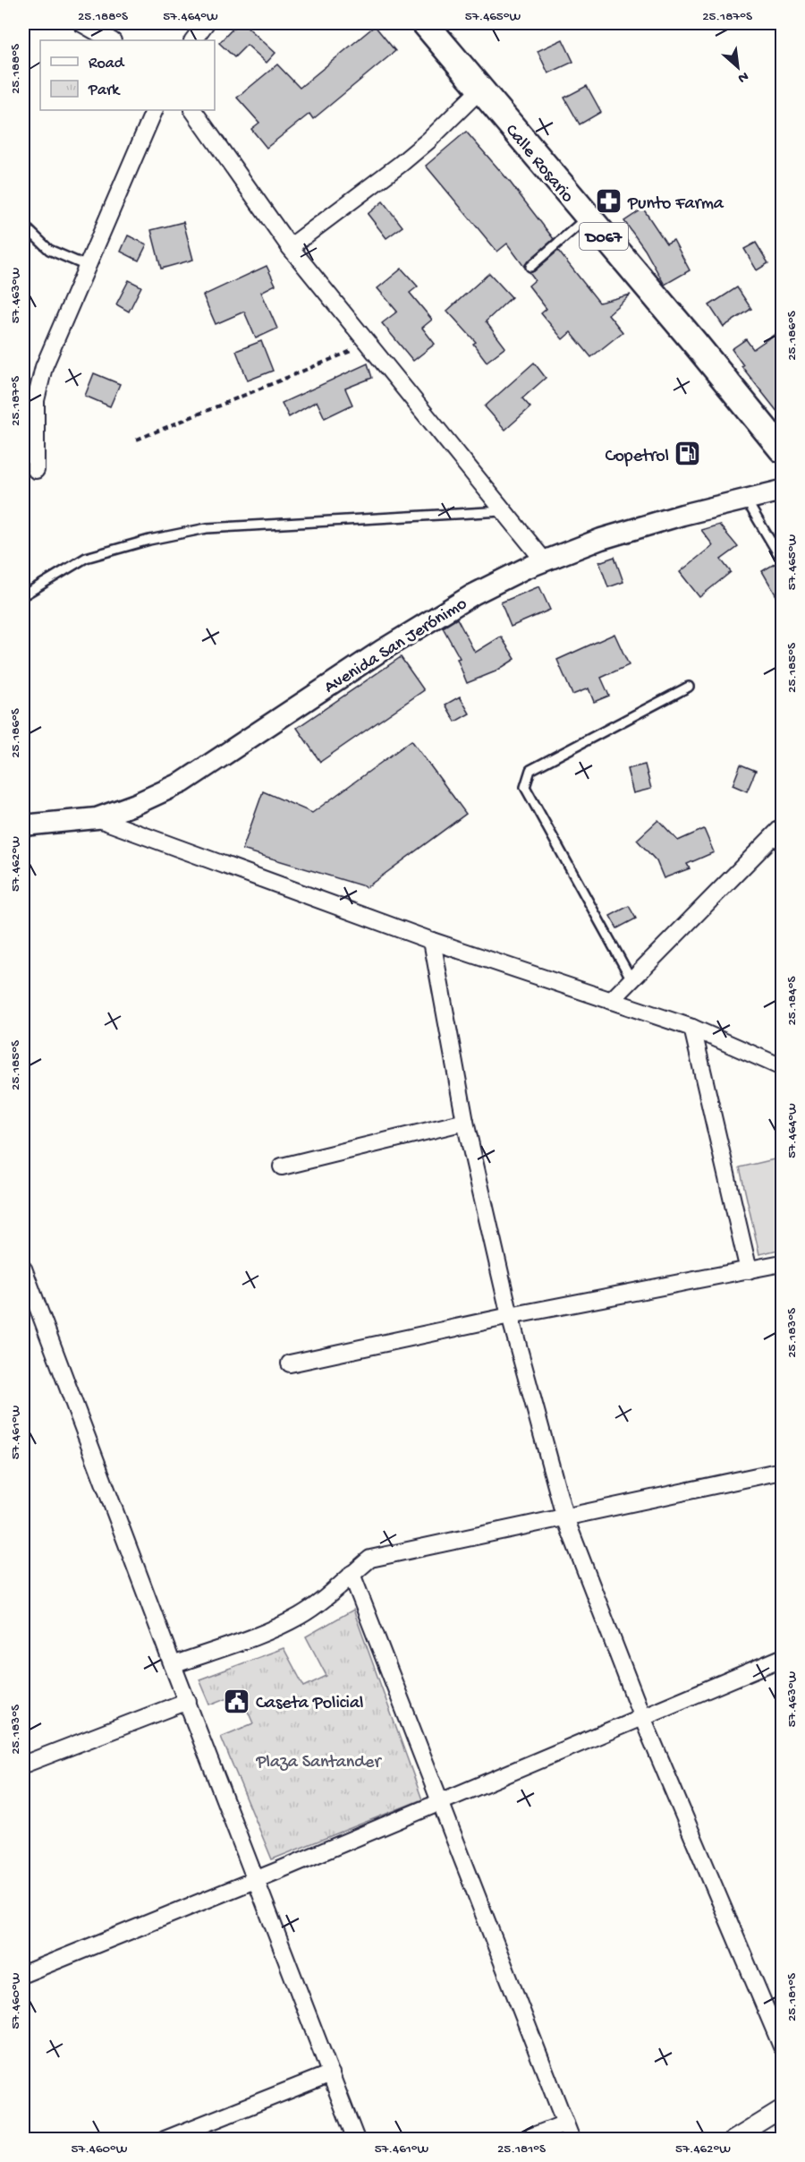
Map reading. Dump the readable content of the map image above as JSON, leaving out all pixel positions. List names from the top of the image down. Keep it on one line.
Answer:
{"streets":{"main road":["Calle Rosario","D067"],"street":["Avenida San Jerónimo"]},"parks":["Plaza Santander"],"places":{"pharmacy":["Punto Farma"],"fuel station":["Copetrol"],"public building":["Caseta Policial"]},"legend":["Road","Park"],"north":"bottom right","coordinates":["25.188°S","57.464°W","57.465°W","25.187°S","57.463°W","25.186°S","25.185°S","57.462°W","25.184°S","25.183°S","57.461°W","25.181°S","57.460°W"]}
